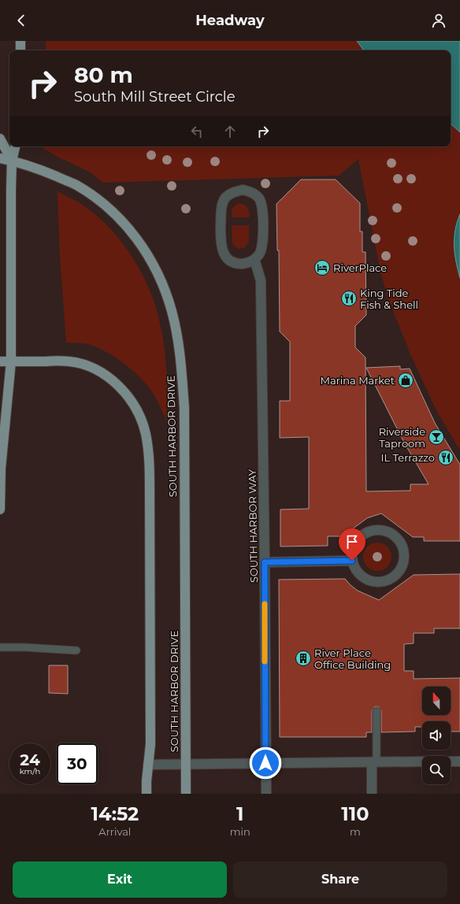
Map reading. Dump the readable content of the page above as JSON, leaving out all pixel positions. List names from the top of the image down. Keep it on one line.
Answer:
{"streets":{"main road":["SOUTH HARBOR DRIVE"],"street":["SOUTH HARBOR WAY"]},"places":{"hotel":["RiverPlace"],"restaurant":["King Tide Fish & Shell","IL Terrazzo"],"shop":["Marina Market"],"bar":["Riverside Taproom"],"building":["River Place Office Building"]},"north":"top","page":{"header":"Headway","turn":["80 m","South Mill Street Circle"],"speed":"24 km/h","limit":"30","eta":["14:52","Arrival","1","min","110","m"],"buttons":["Exit","Share"]}}
